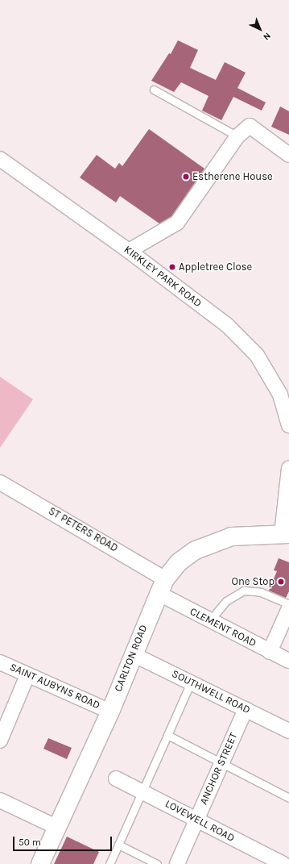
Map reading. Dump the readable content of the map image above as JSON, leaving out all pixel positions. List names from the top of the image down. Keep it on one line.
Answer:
{"streets":{"street":["KIRKLEY PARK ROAD","ST PETERS ROAD","CLEMENT ROAD","CARLTON ROAD","SAINT AUBYNS ROAD","SOUTHWELL ROAD","ANCHOR STREET","LOVEWELL ROAD"]},"crossings":[["ST PETERS ROAD","CLEMENT ROAD"],["ST PETERS ROAD","CARLTON ROAD"],["CLEMENT ROAD","CARLTON ROAD"],["CARLTON ROAD","SAINT AUBYNS ROAD"],["CARLTON ROAD","SOUTHWELL ROAD"],["SOUTHWELL ROAD","ANCHOR STREET"],["ANCHOR STREET","LOVEWELL ROAD"]],"places":["Estherene House","Appletree Close","One Stop"],"scale_bar":"50 m","north":"bottom right"}
